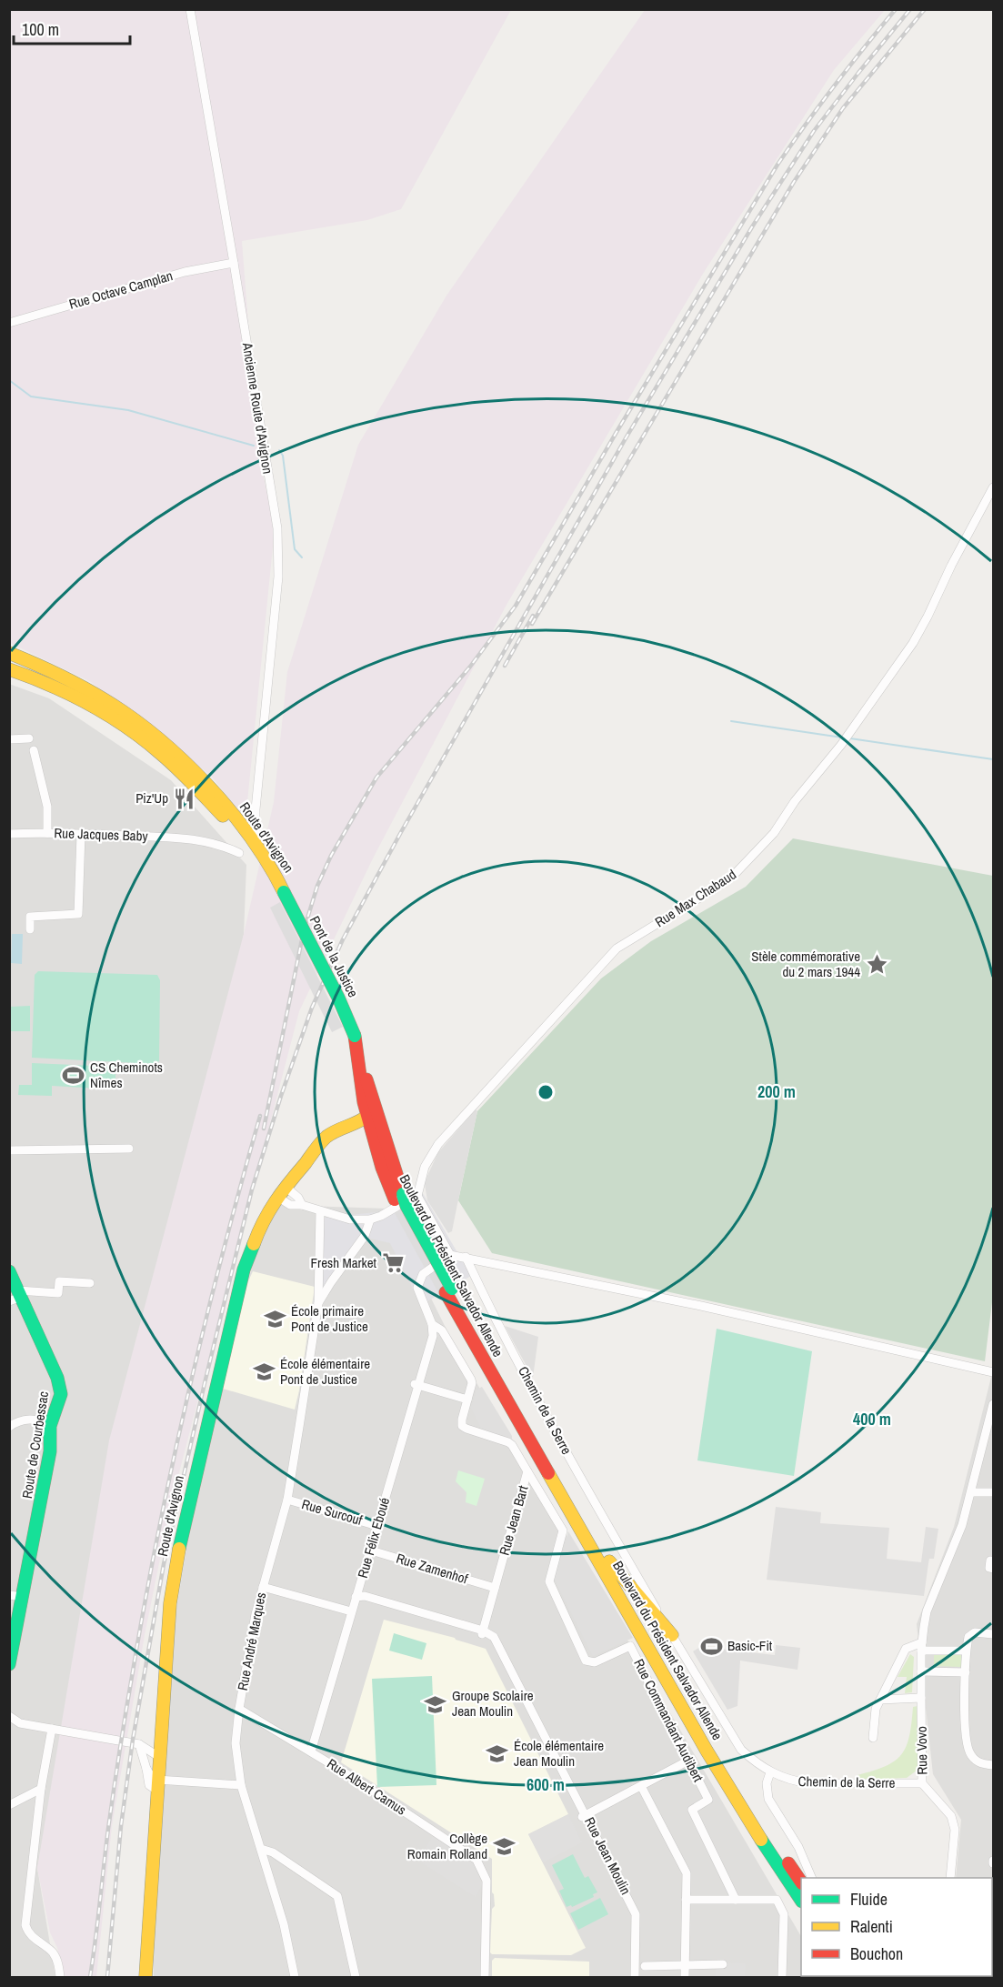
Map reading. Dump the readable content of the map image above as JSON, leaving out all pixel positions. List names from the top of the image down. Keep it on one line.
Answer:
{"streets":{"main road":["Route d'Avignon","Pont de la Justice","Boulevard du Président Salvador Allende","Route de Courbessac"],"street":["Rue Octave Camplan","Ancienne Route d'Avignon","Rue Jacques Baby","Rue Max Chabaud","Chemin de la Serre","Rue Surcouf","Rue Jean Bart","Rue Félix Eboué","Rue Zamenhof","Rue André Marques","Rue Commandant Audibert","Rue Vovo","Rue Albert Camus","Rue Jean Moulin"]},"crossings":[["Rue Octave Camplan","Ancienne Route d'Avignon"],["Ancienne Route d'Avignon","Route d'Avignon"],["Route d'Avignon","Pont de la Justice"],["Route d'Avignon","Boulevard du Président Salvador Allende"],["Pont de la Justice","Boulevard du Président Salvador Allende"],["Chemin de la Serre","Rue Vovo"],["Rue Surcouf","Rue Félix Eboué"],["Rue Surcouf","Rue André Marques"],["Rue Jean Bart","Rue Zamenhof"],["Rue Jean Bart","Rue Commandant Audibert"],["Rue Jean Bart","Rue Jean Moulin"],["Rue Félix Eboué","Rue Zamenhof"],["Rue Félix Eboué","Rue Albert Camus"],["Rue André Marques","Rue Albert Camus"]],"places":{"restaurant":["Piz'Up"],"place":["Stèle commémorative du 2 mars 1944"],"sports":["CS Cheminots Nîmes","Basic-Fit"],"supermarket":["Fresh Market"],"school or university":["École primaire Pont de Justice","École élémentaire Pont de Justice","Groupe Scolaire Jean Moulin","École élémentaire Jean Moulin","Collège Romain Rolland"]},"legend":["Fluide","Ralenti","Bouchon"],"scale_bar":"100 m","rings":["200 m","400 m","600 m"]}
